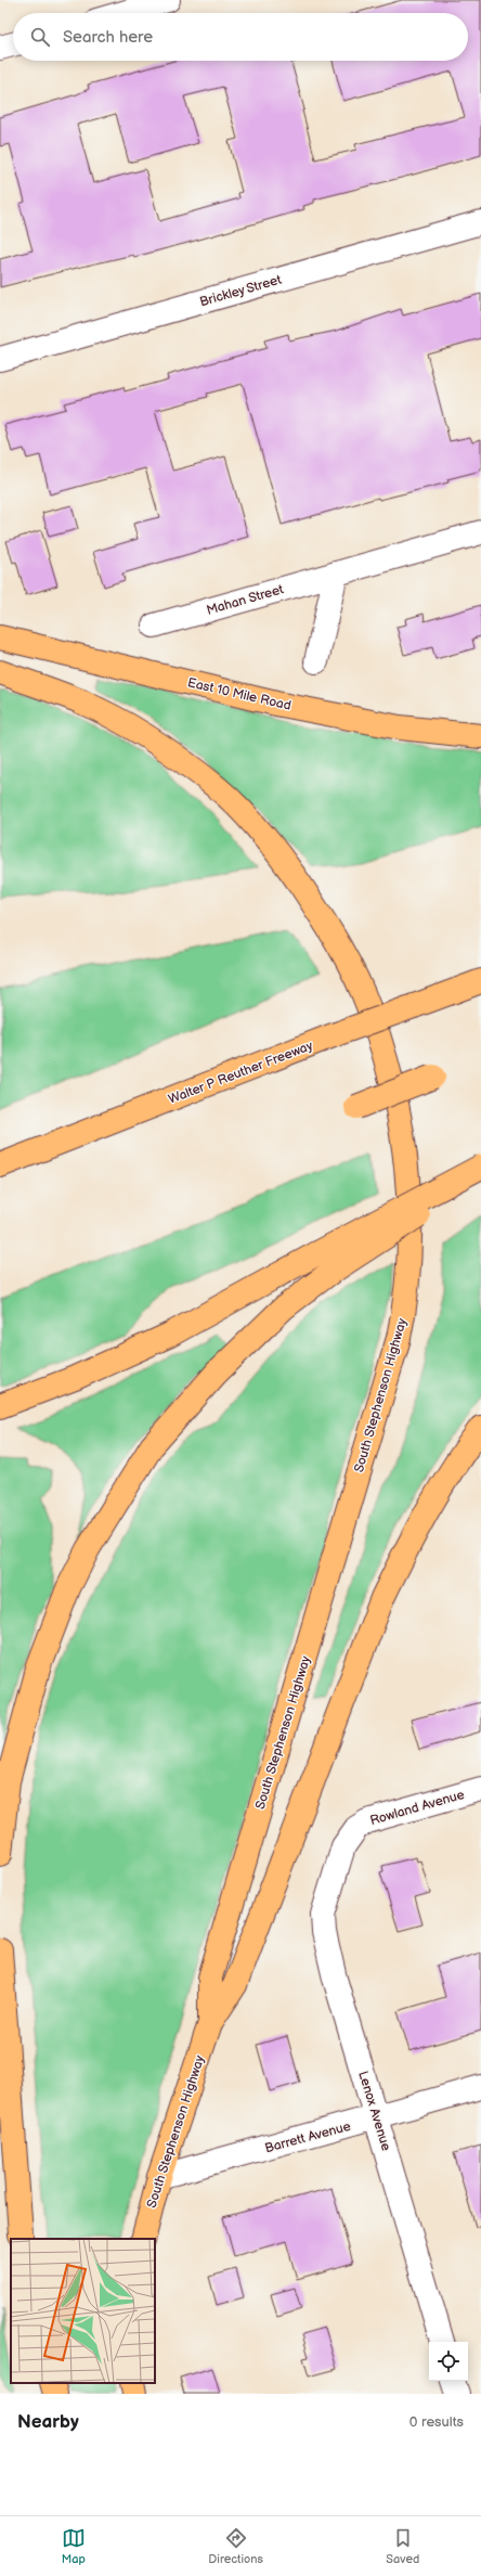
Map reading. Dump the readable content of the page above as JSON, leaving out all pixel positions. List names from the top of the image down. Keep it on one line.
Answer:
{"streets":{"main road":["East 10 Mile Road","Walter P Reuther Freeway","South Stephenson Highway"],"street":["Brickley Street","Mahan Street","Rowland Avenue","Lenox Avenue","Barrett Avenue"]},"crossings":[["South Stephenson Highway","Barrett Avenue"],["Rowland Avenue","Lenox Avenue"],["Lenox Avenue","Barrett Avenue"]],"page":{"search":"Search here","heading":["Nearby","0 results"],"nav":["Map","Directions","Saved"]}}
